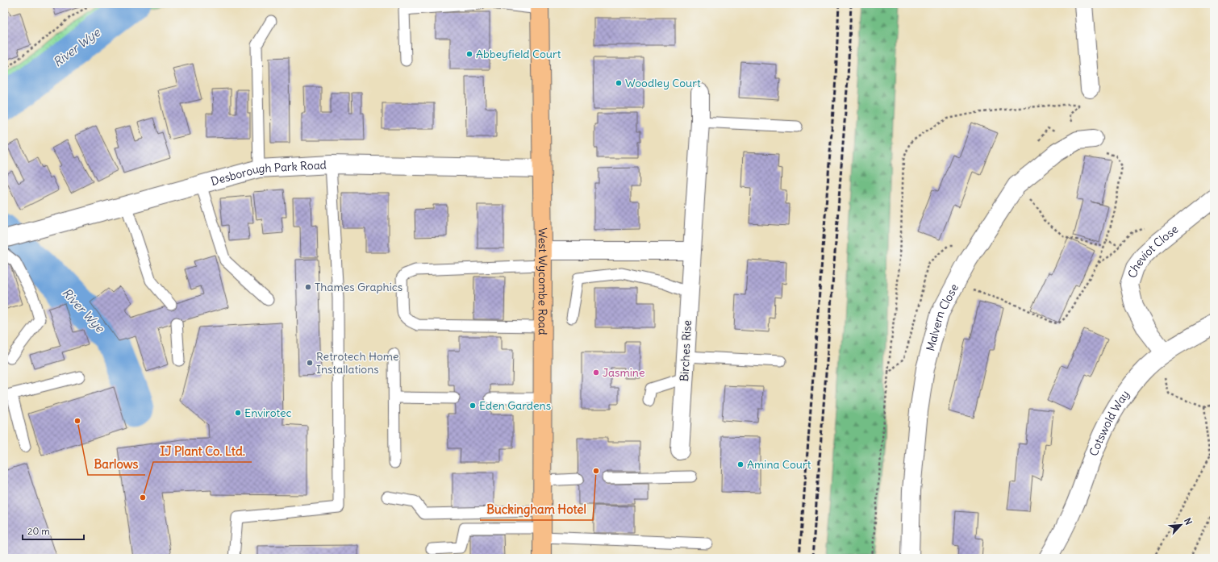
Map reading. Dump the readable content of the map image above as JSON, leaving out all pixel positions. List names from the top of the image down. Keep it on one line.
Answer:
{"streets":{"main road":["West Wycombe Road"],"street":["Desborough Park Road","Cheviot Close","Malvern Close","Birches Rise","Cotswold Way"]},"crossings":[["Desborough Park Road","West Wycombe Road"],["Cheviot Close","Cotswold Way"]],"water":["River Wye"],"places":["Abbeyfield Court","Woodley Court","Thames Graphics","Retrotech Home Installations","Jasmine","Eden Gardens","Envirotec","Barlows","Amina Court","Buckingham Hotel","IJ Plant Co. Ltd."],"scale_bar":"20 m","north":"top right"}
